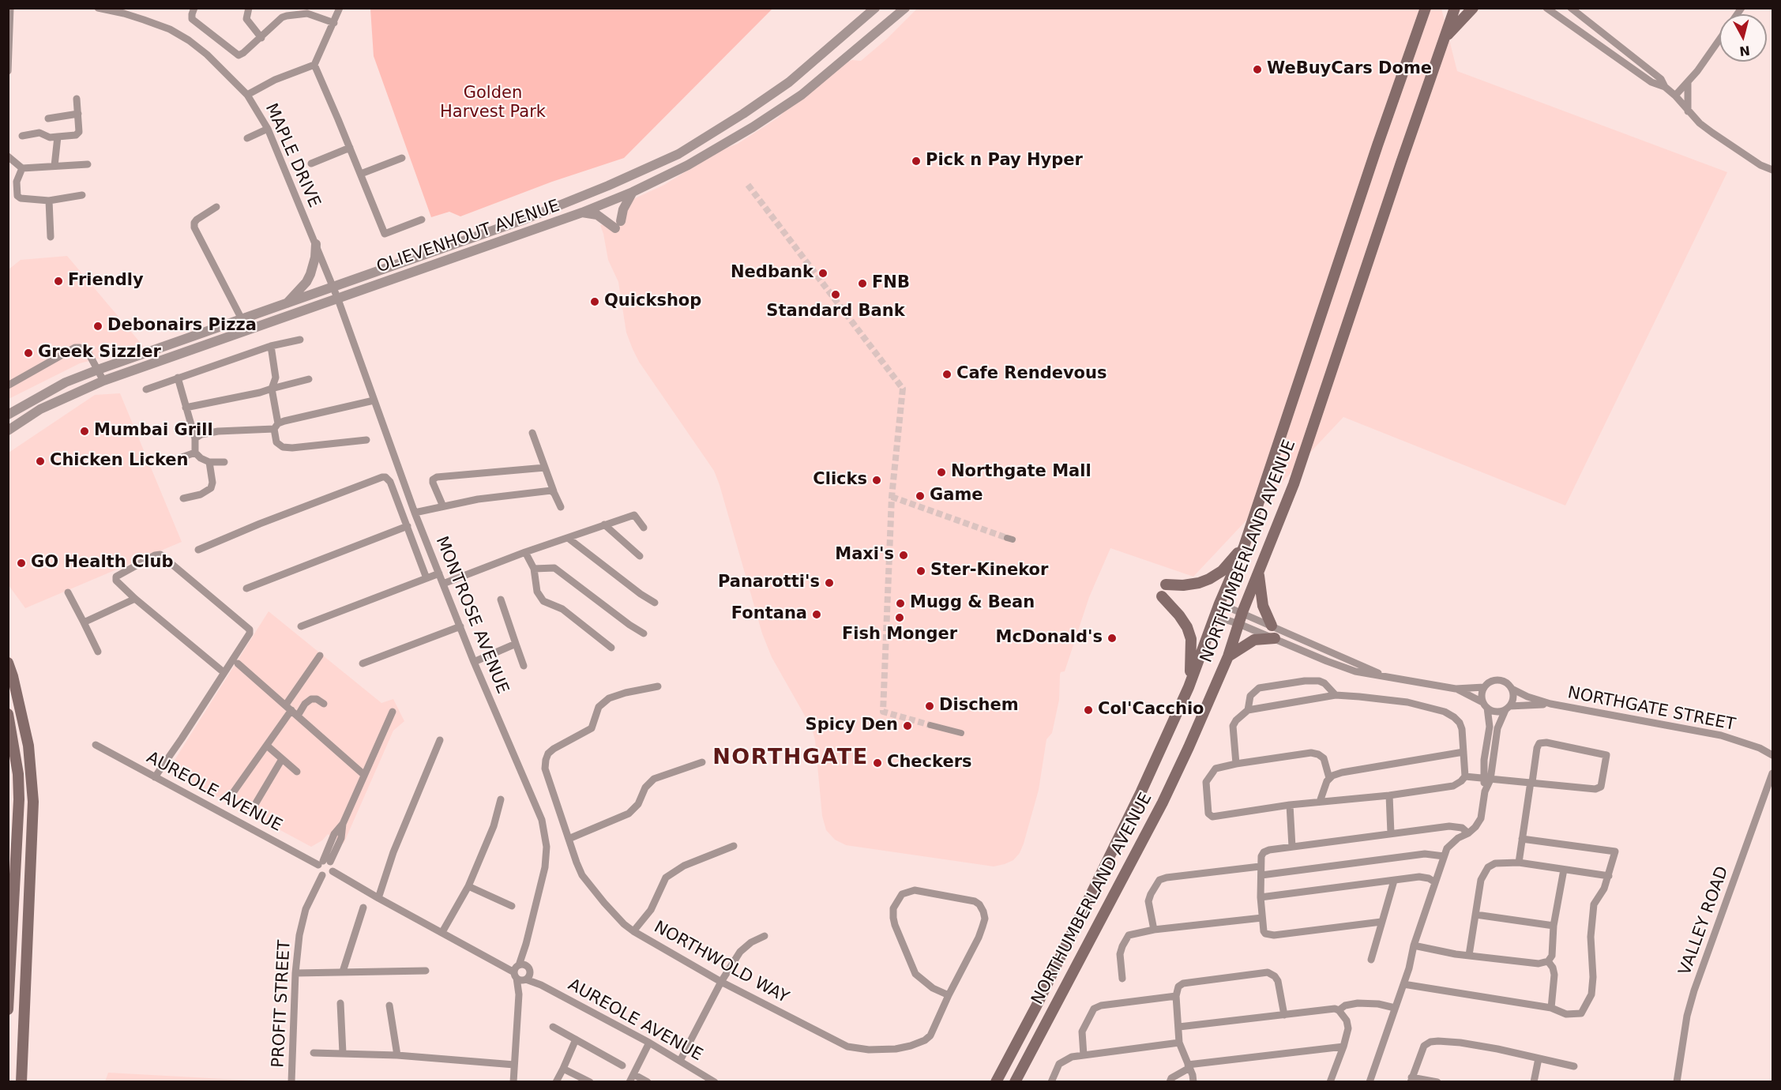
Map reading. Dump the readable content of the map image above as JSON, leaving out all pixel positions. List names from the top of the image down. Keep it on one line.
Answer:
{"streets":{"main road":["NORTHUMBERLAND AVENUE"],"street":["MAPLE DRIVE","OLIEVENHOUT AVENUE","MONTROSE AVENUE","NORTHGATE STREET","AUREOLE AVENUE","VALLEY ROAD","NORTHWOLD WAY","PROFIT STREET"]},"crossings":[["MAPLE DRIVE","OLIEVENHOUT AVENUE"],["MAPLE DRIVE","MONTROSE AVENUE"],["OLIEVENHOUT AVENUE","MONTROSE AVENUE"],["MONTROSE AVENUE","AUREOLE AVENUE"],["AUREOLE AVENUE","PROFIT STREET"]],"districts":["NORTHGATE"],"parks":["Golden Harvest Park"],"places":["WeBuyCars Dome","Pick n Pay Hyper","Nedbank","Friendly","FNB","Standard Bank","Quickshop","Debonairs Pizza","Greek Sizzler","Cafe Rendevous","Mumbai Grill","Chicken Licken","Northgate Mall","Clicks","Game","Maxi's","GO Health Club","Ster-Kinekor","Panarotti's","Mugg & Bean","Fontana","Fish Monger","McDonald's","Dischem","Col'Cacchio","Spicy Den","Checkers"],"north":"bottom"}
